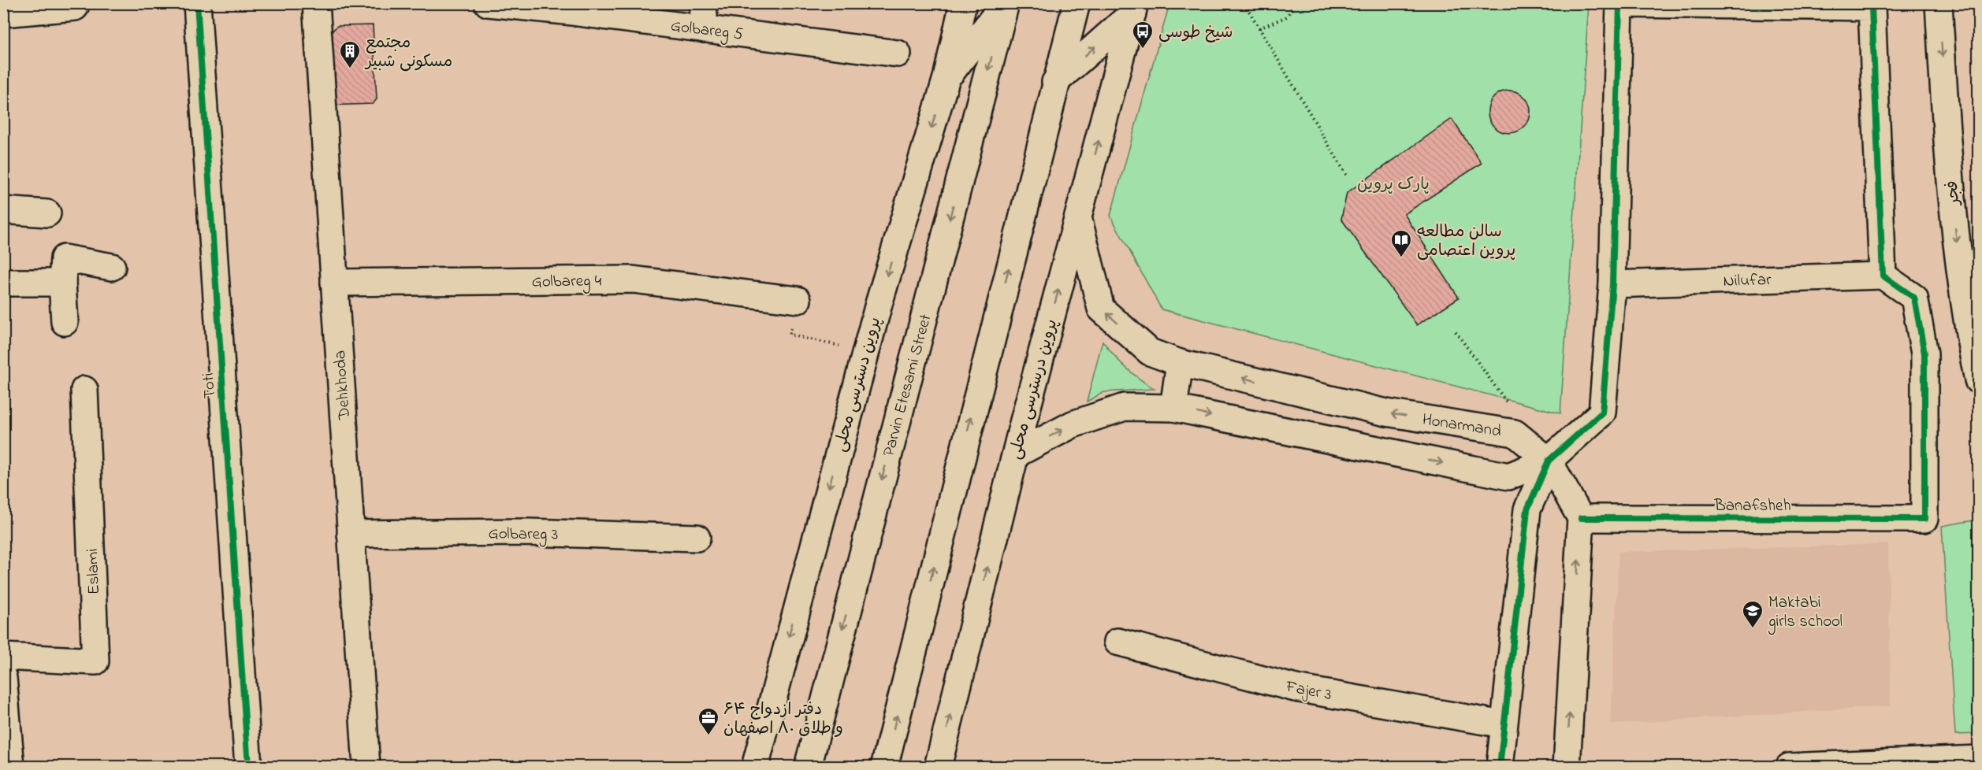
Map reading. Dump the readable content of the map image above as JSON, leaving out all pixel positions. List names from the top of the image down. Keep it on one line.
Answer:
{"streets":{"street":["Golbareg 5","فجر","Nilufar","Golbareg 4","پروین دسترسی محلی","Dehkhoda","Parvin Etesami Street","Toti","پروین درسترسی محلی","Honarmand","Banafsheh","Golbareg 3","Eslami","Fajer 3"]},"crossings":[["Nilufar","Banafsheh"],["Golbareg 4","Dehkhoda"],["Dehkhoda","Golbareg 3"],["پروین درسترسی محلی","Honarmand"]],"one_way":["فجر"],"parks":["پارک پروین"],"places":{"bus stop":["شیخ طوسی"],"building":["مجتمع مسکونی شبیر"],"library":["سالن مطالعه پروین اعتصامی"],"school or university":["Maktabi girls school"],"office":["دفتر ازدواج ۶۴ و طلاق ۸۰ اصفهان"]}}
